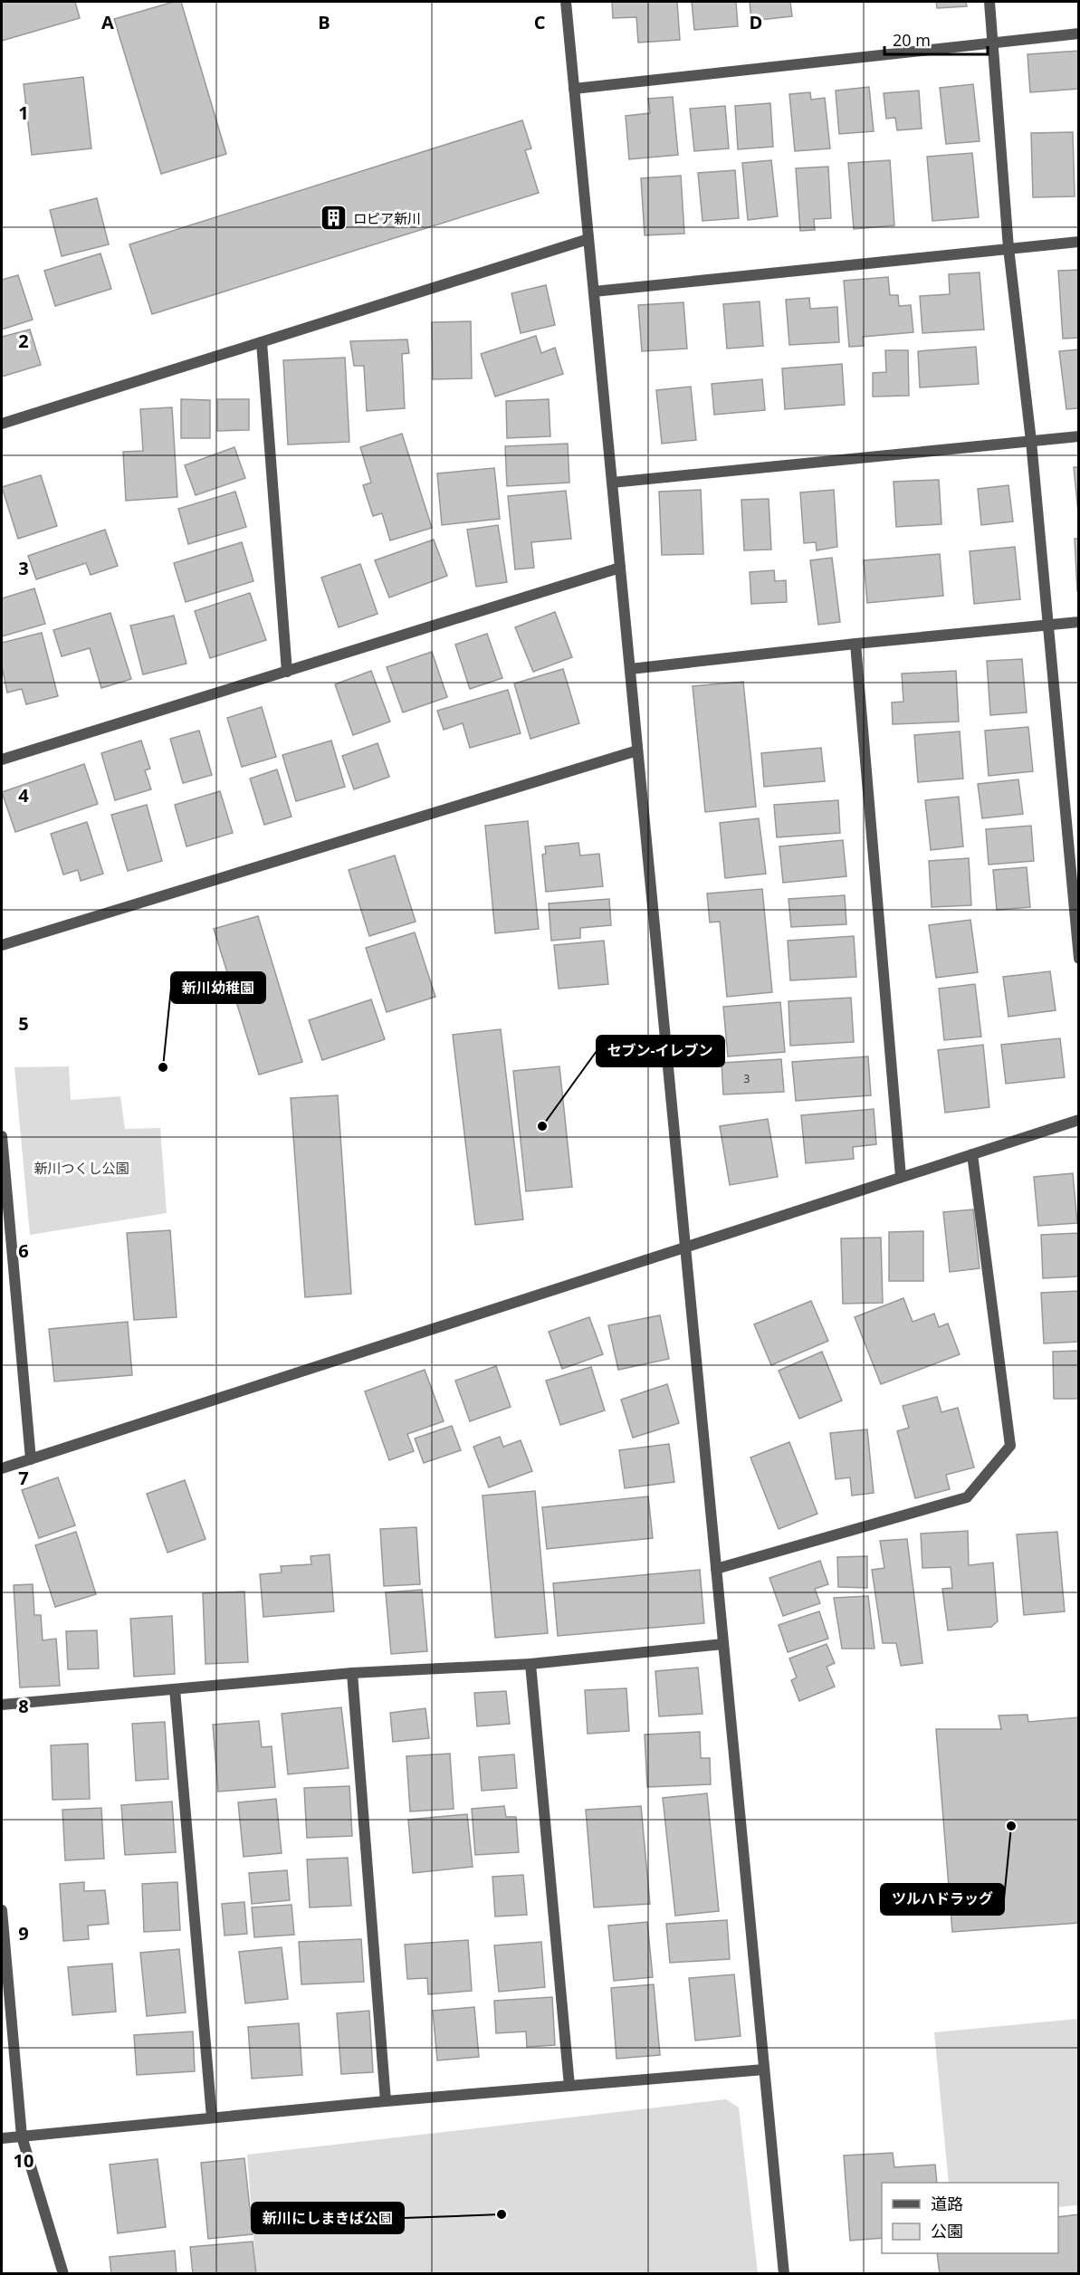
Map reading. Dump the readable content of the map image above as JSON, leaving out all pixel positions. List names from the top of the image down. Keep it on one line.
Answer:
{"parks":["新川つくし公園"],"places":{"building":["ロピア新川"],"other":["新川幼稚園","セブン-イレブン","ツルハドラッグ","新川にしまきば公園"]},"house_numbers":["3"],"legend":["道路","公園"],"scale_bar":"20 m","grid":{"columns":["A","B","C","D"],"rows":["1","2","3","4","5","6","7","8","9","10"]}}
